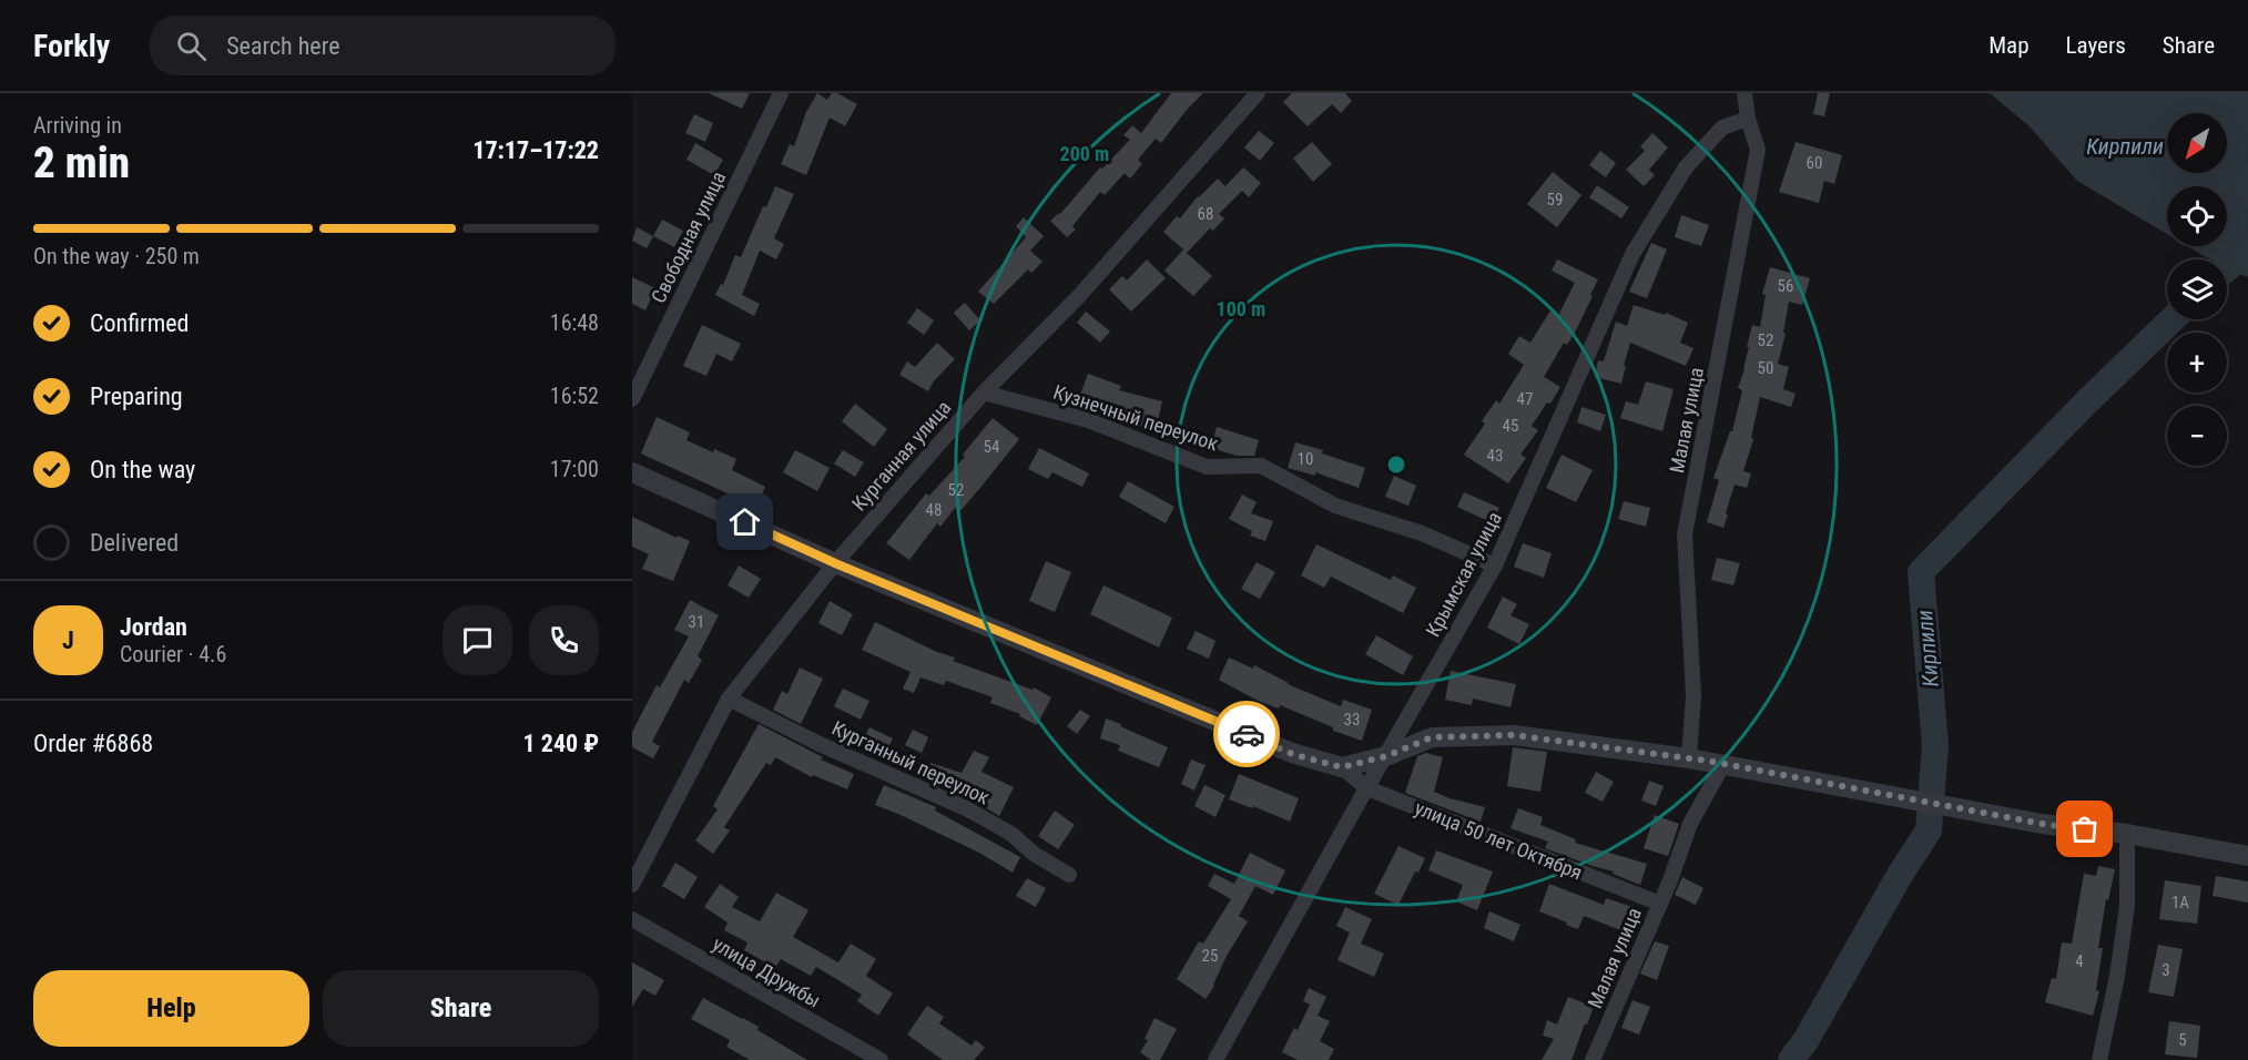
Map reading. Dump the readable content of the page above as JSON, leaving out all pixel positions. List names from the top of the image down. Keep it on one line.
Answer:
{"streets":{"street":["Свободная улица","Кузнечный переулок","Малая улица","Курганная улица","Крымская улица","Курганный переулок","улица 50 лет Октября","улица Дружбы"]},"crossings":[["Кузнечный переулок","Курганная улица"],["Кузнечный переулок","Крымская улица"],["Малая улица","Крымская улица"],["Малая улица","улица 50 лет Октября"],["Курганная улица","Курганный переулок"],["Курганная улица","улица 50 лет Октября"],["Крымская улица","улица 50 лет Октября"]],"water":["Кирпили"],"house_numbers":["60","59","68","56","52","50","47","45","54","43","10","52","48","31","33","1А","25","4","3","5"],"north":"bottom left","page":{"header":"Forkly","search":"Search here","nav":["Map","Layers","Share"],"heading":["2 min","Arriving in","17:17–17:22"],"panel":["Jordan","Courier · 4.6","Order #6868","1 240 ₽"],"map_buttons":["+","−"],"bar":"On the way · 250 m","list":[["Confirmed","16:48"],["Preparing","16:52"],["On the way","17:00"],"Delivered"],"round":"J","buttons":["Help","Share"]},"rings":["200 m","100 m"]}
